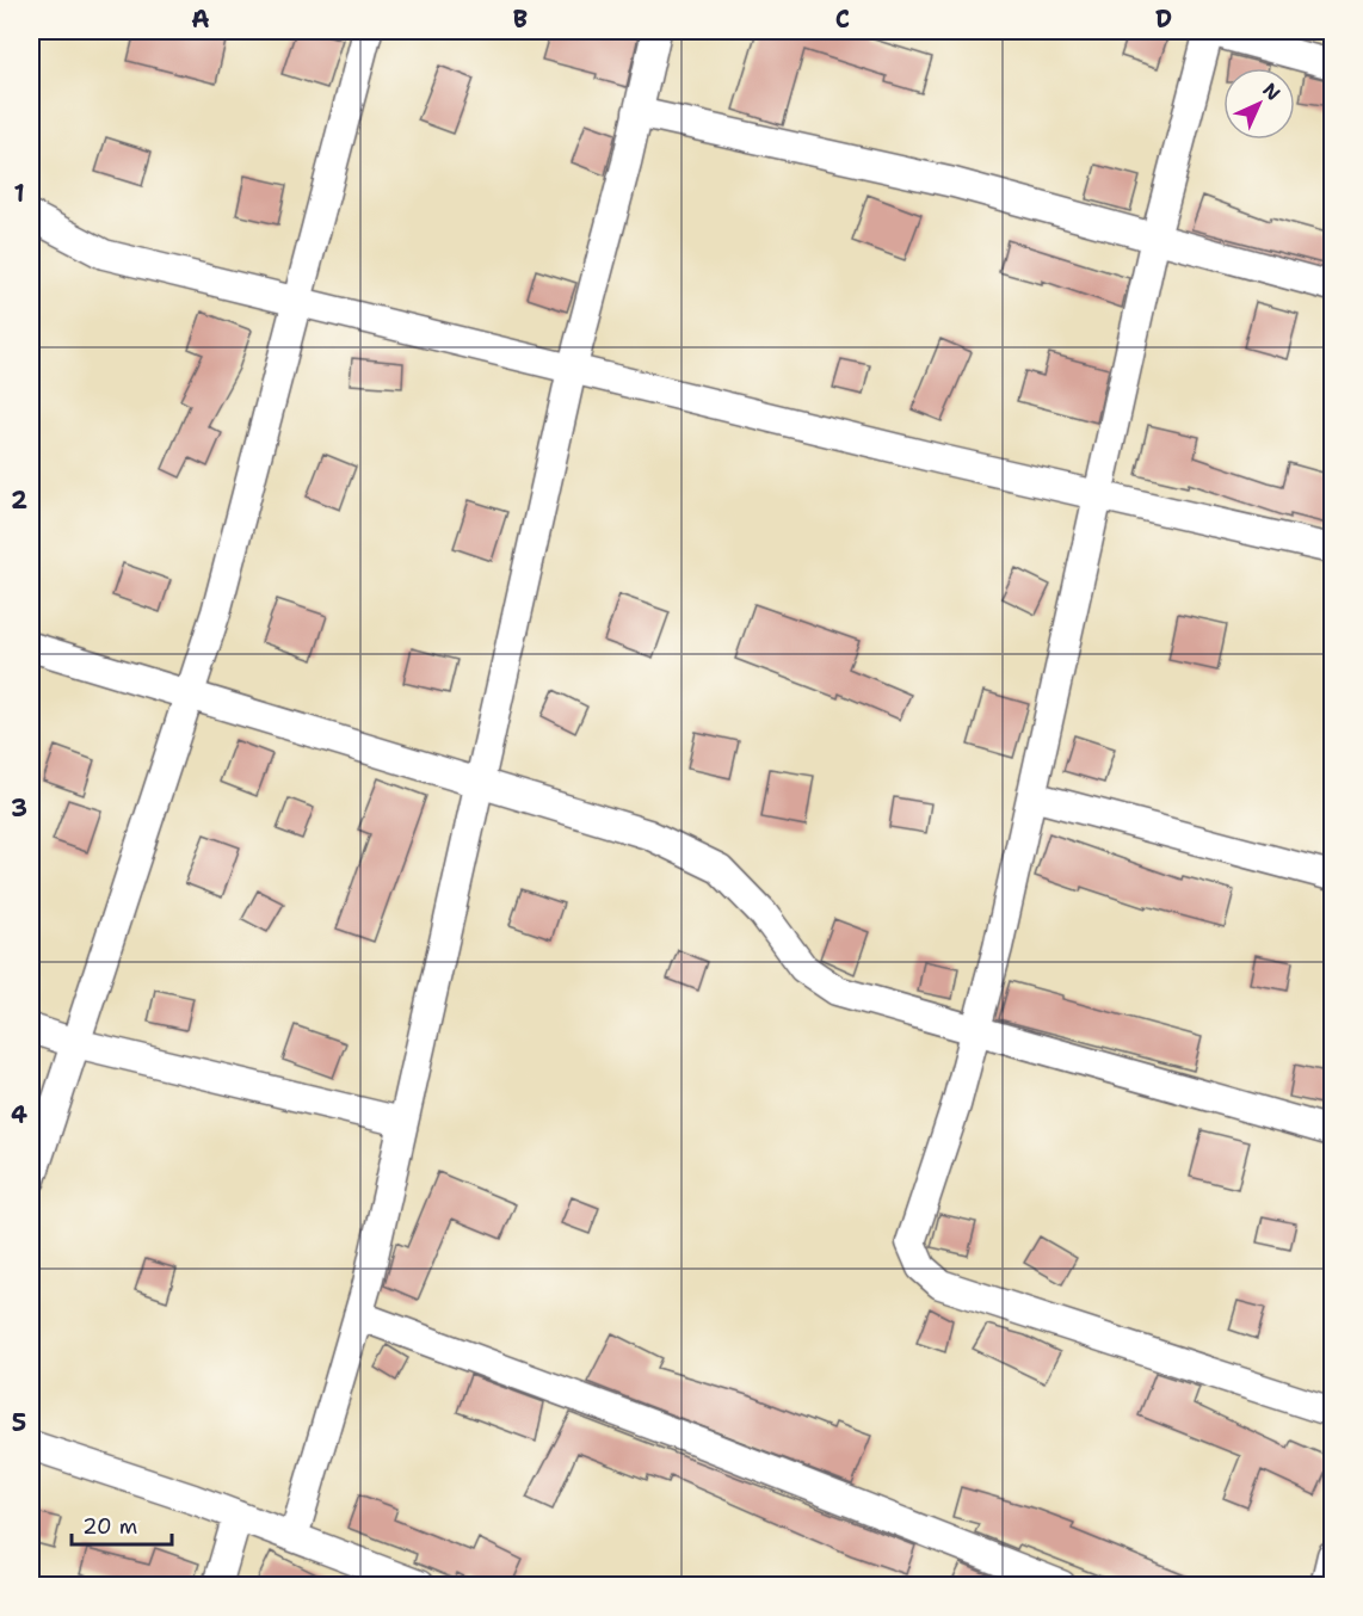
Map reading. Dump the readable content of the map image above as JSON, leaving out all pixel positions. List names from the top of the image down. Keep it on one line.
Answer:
{"scale_bar":"20 m","north":"top right","grid":{"columns":["A","B","C","D"],"rows":["1","2","3","4","5"]}}
